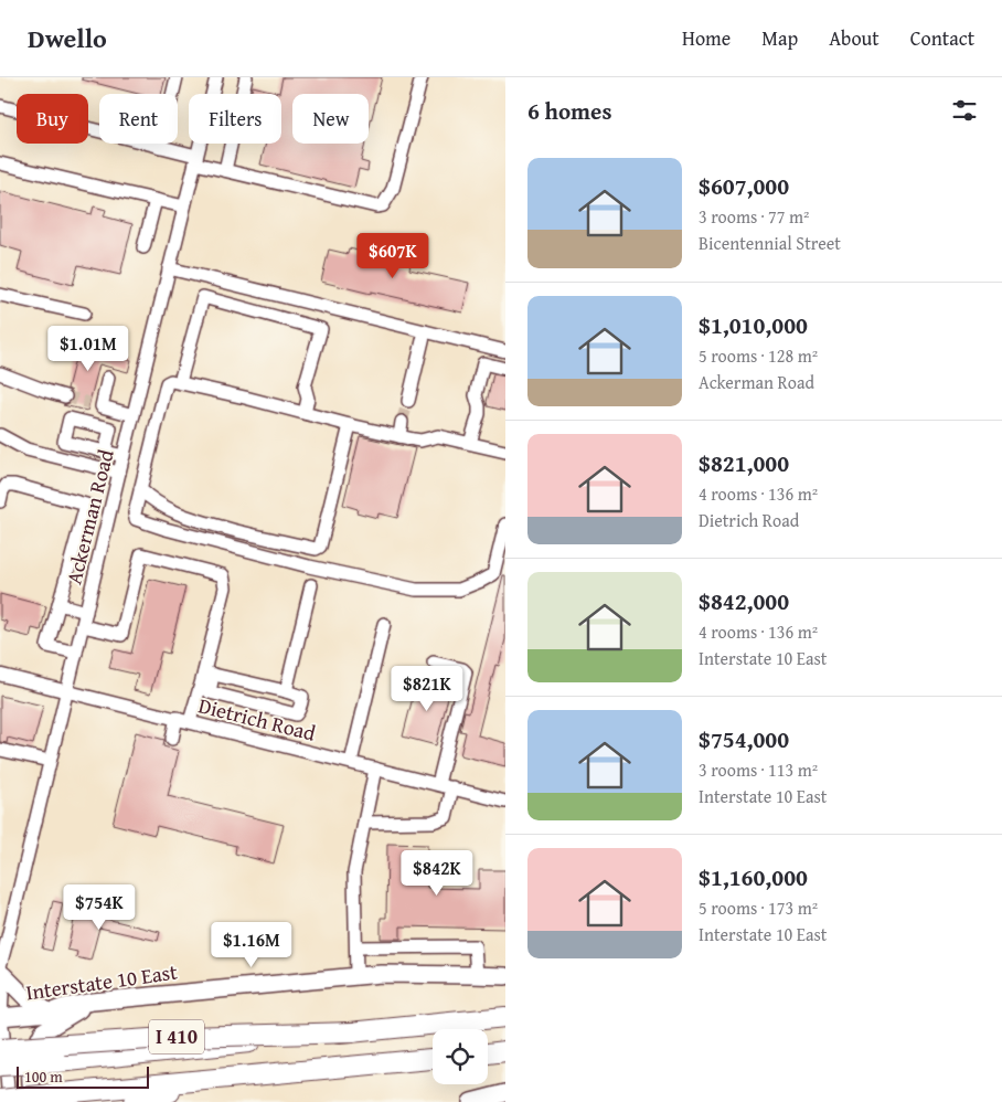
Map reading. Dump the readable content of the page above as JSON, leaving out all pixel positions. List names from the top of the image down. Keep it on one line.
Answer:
{"streets":{"highway":["I 410"],"main road":["Interstate 10 East"],"street":["Ackerman Road","Dietrich Road"]},"crossings":[["Ackerman Road","Dietrich Road"],["Ackerman Road","Interstate 10 East"]],"scale_bar":"100 m","page":{"header":"Dwello","nav":["Home","Map","About","Contact"],"heading":"6 homes","chip":["Buy","Rent","Filters","New"],"list":[{"name":"$607,000","note":"3 rooms · 77 m² · Bicentennial Street"},{"name":"$1,010,000","note":"5 rooms · 128 m² · Ackerman Road"},{"name":"$821,000","note":"4 rooms · 136 m² · Dietrich Road"},{"name":"$842,000","note":"4 rooms · 136 m² · Interstate 10 East"},{"name":"$754,000","note":"3 rooms · 113 m² · Interstate 10 East"},{"name":"$1,160,000","note":"5 rooms · 173 m² · Interstate 10 East"}],"price":["$607K","$1.01M","$821K","$842K","$754K","$1.16M"],"scale":"100 m"}}
